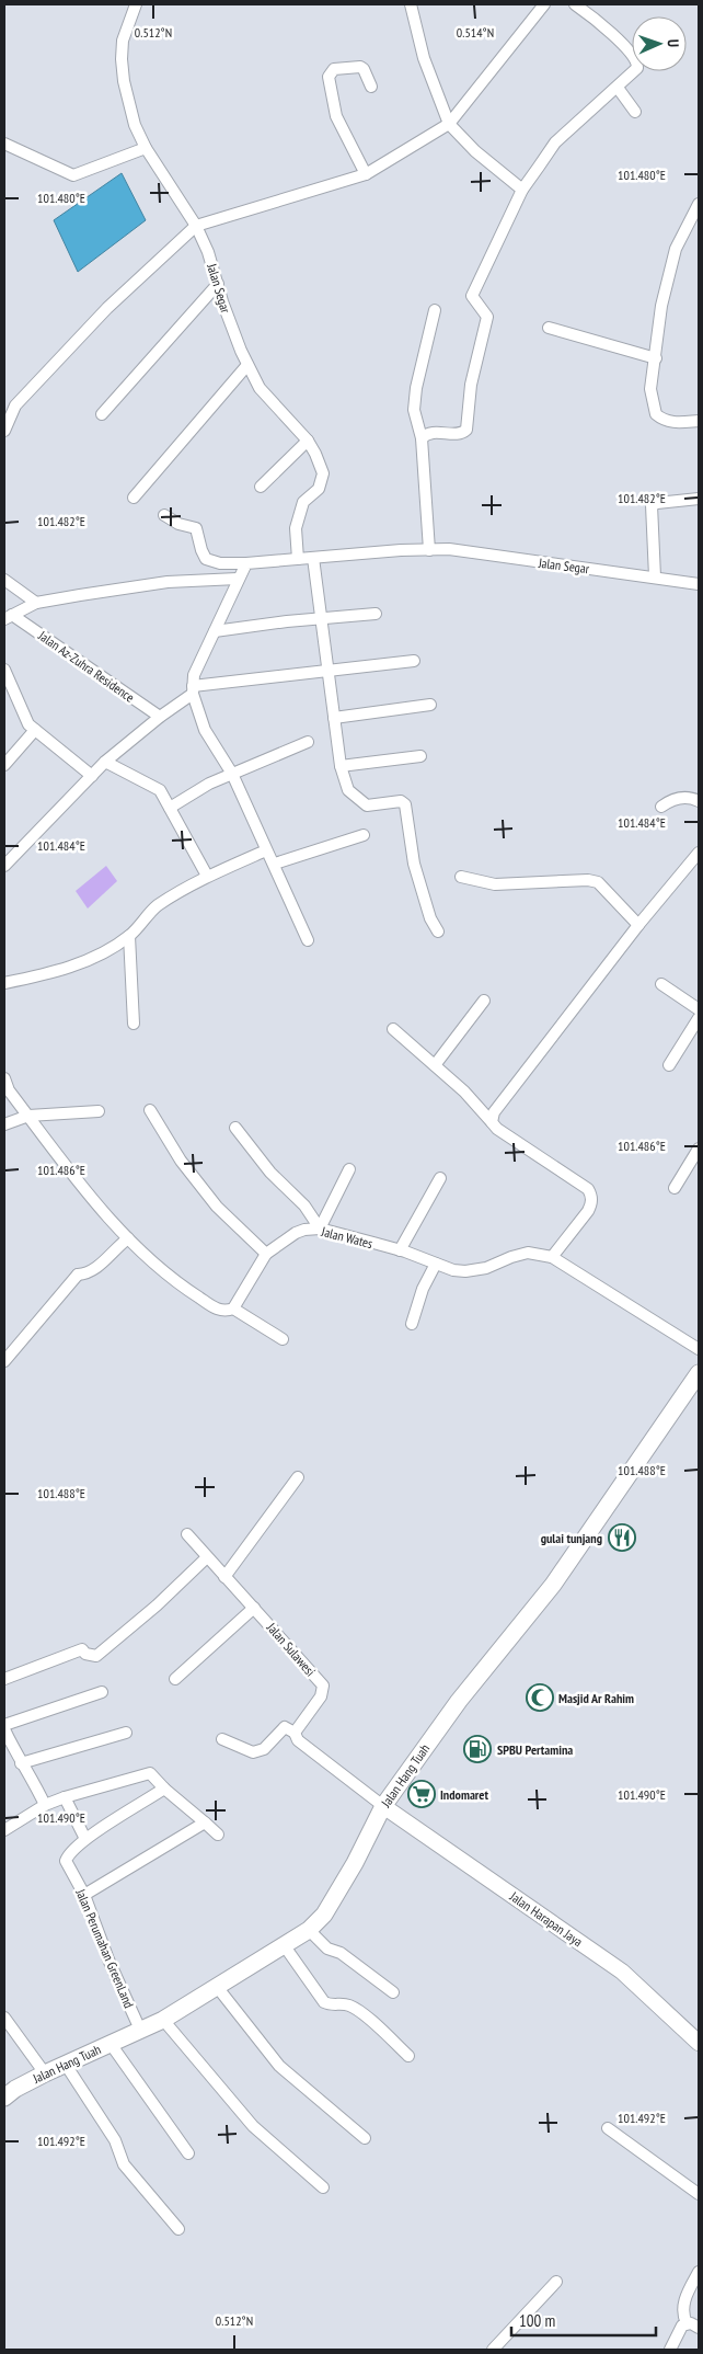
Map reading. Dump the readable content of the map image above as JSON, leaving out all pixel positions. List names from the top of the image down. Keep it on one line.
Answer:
{"streets":{"main road":["Jalan Hang Tuah"],"street":["Jalan Segar","Jalan Az-Zuhra Residence","Jalan Wates","Jalan Sulawesi","Jalan Harapan Jaya","Jalan Perumahan GreenLand"]},"crossings":[["Jalan Hang Tuah","Jalan Harapan Jaya"],["Jalan Hang Tuah","Jalan Perumahan GreenLand"]],"places":{"restaurant":["gulai tunjang"],"mosque":["Masjid Ar Rahim"],"fuel station":["SPBU Pertamina"],"supermarket":["Indomaret"]},"scale_bar":"100 m","north":"right","coordinates":["0.512°N","0.514°N","101.480°E","101.482°E","101.484°E","101.486°E","101.488°E","101.490°E","101.492°E"]}
